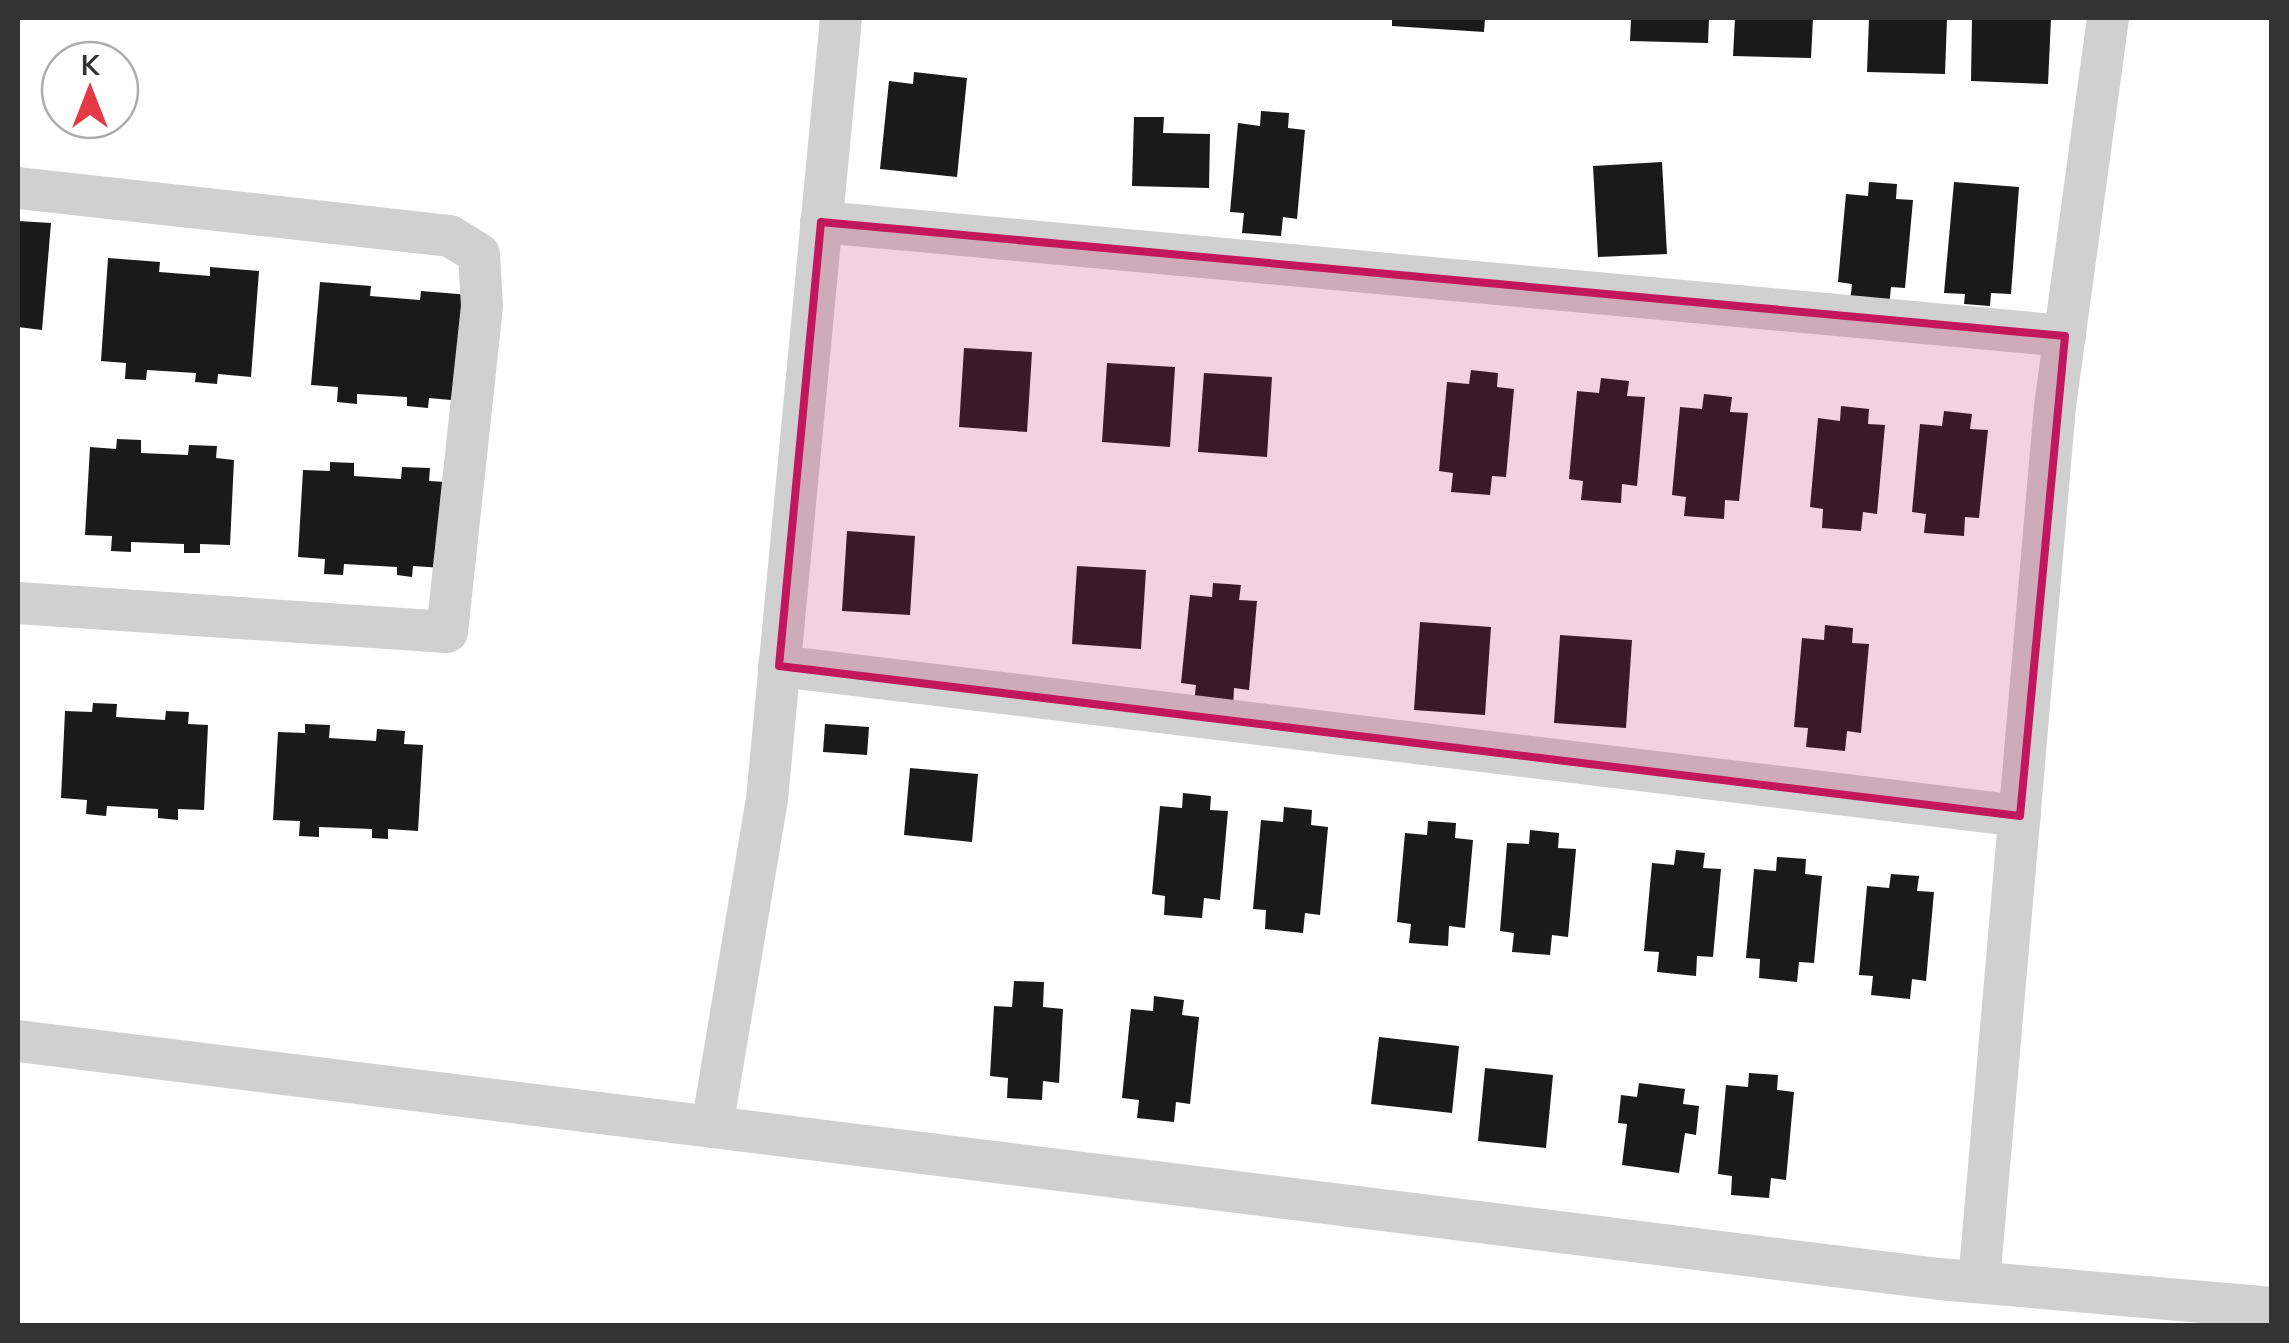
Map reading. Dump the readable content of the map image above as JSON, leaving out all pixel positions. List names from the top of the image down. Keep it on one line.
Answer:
{"north":"top"}
